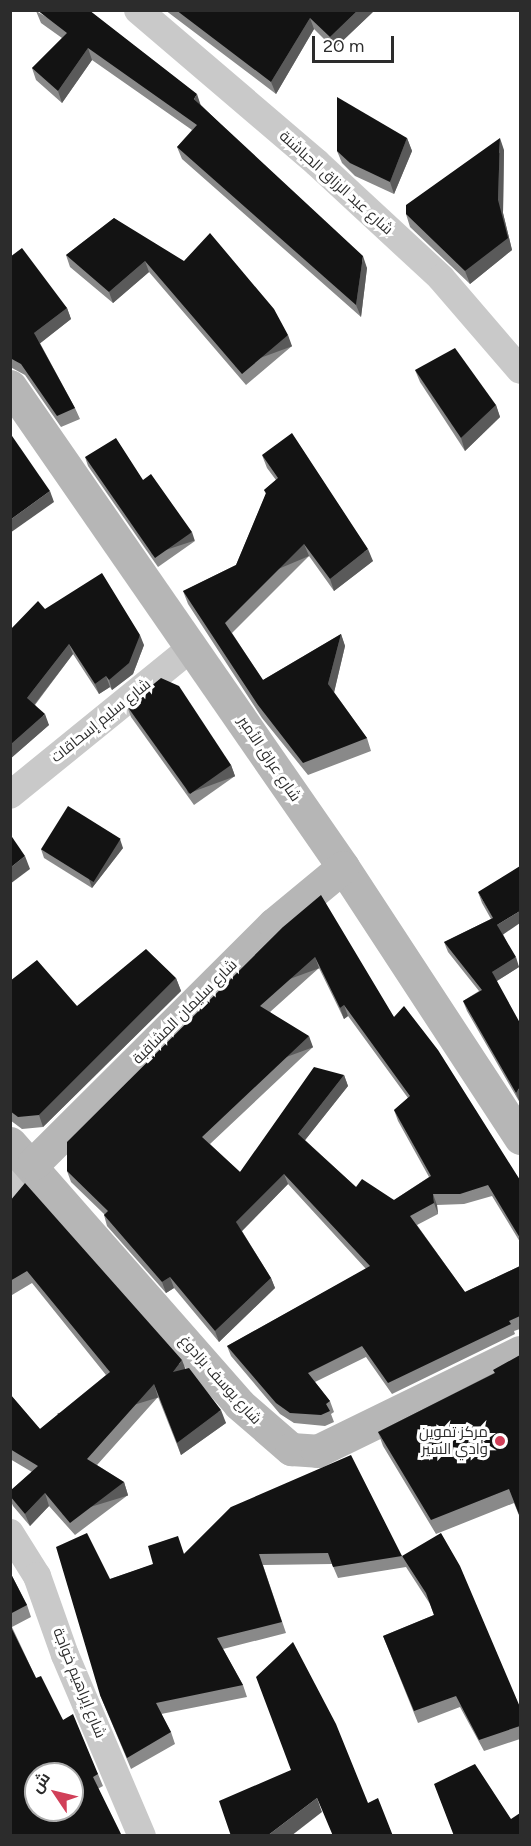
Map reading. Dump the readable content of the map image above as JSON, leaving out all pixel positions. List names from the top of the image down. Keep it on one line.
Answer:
{"streets":{"main road":["شارع عراق الأمير","شارع سليمان المشاقبة","شارع يوسف بزادوغ"],"street":["شارع عبد الرزاق الحباشنة","شارع سليم إسحاقات","شارع إبراهيم خواجة"]},"crossings":[["شارع سليم إسحاقات","شارع عراق الأمير"],["شارع عراق الأمير","شارع سليمان المشاقبة"],["شارع سليمان المشاقبة","شارع يوسف بزادوغ"]],"places":["مركز تموين وادي السير"],"scale_bar":"20 m","north":"top left"}
